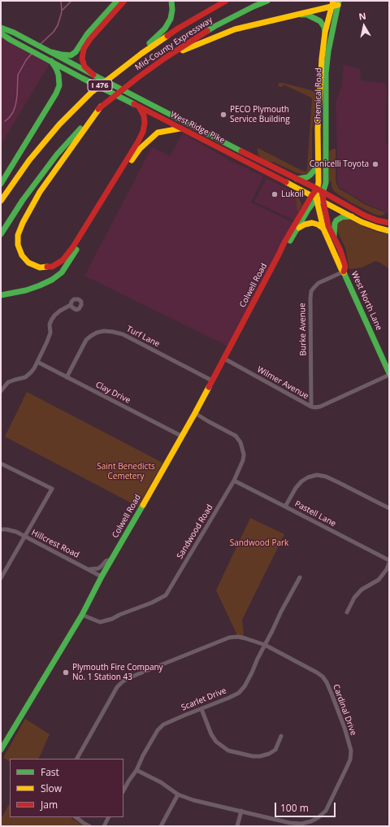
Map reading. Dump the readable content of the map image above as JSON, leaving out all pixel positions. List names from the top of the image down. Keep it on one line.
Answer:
{"streets":{"main road":["Mid-County Expressway","I 476","Chemical Road","West Ridge Pike","Colwell Road","West North Lane"],"street":["Burke Avenue","Turf Lane","Wilmer Avenue","Clay Drive","Pastell Lane","Sandwood Road","Hillcrest Road","Scarlet Drive","Cardinal Drive"]},"crossings":[["Chemical Road","West Ridge Pike"],["Chemical Road","West North Lane"],["West Ridge Pike","Colwell Road"],["West Ridge Pike","West North Lane"],["Colwell Road","West North Lane"],["Colwell Road","Turf Lane"],["Colwell Road","Wilmer Avenue"],["Colwell Road","Clay Drive"],["Colwell Road","Sandwood Road"],["Colwell Road","Hillcrest Road"],["West North Lane","Burke Avenue"],["West North Lane","Wilmer Avenue"],["Burke Avenue","Wilmer Avenue"],["Turf Lane","Clay Drive"],["Pastell Lane","Sandwood Road"],["Scarlet Drive","Cardinal Drive"]],"parks":["Saint Benedicts Cemetery","Sandwood Park"],"places":["PECO Plymouth Service Building","Conicelli Toyota","Lukoil","Plymouth Fire Company No. 1 Station 43"],"legend":["Fast","Slow","Jam"],"scale_bar":"100 m","north":"top"}
